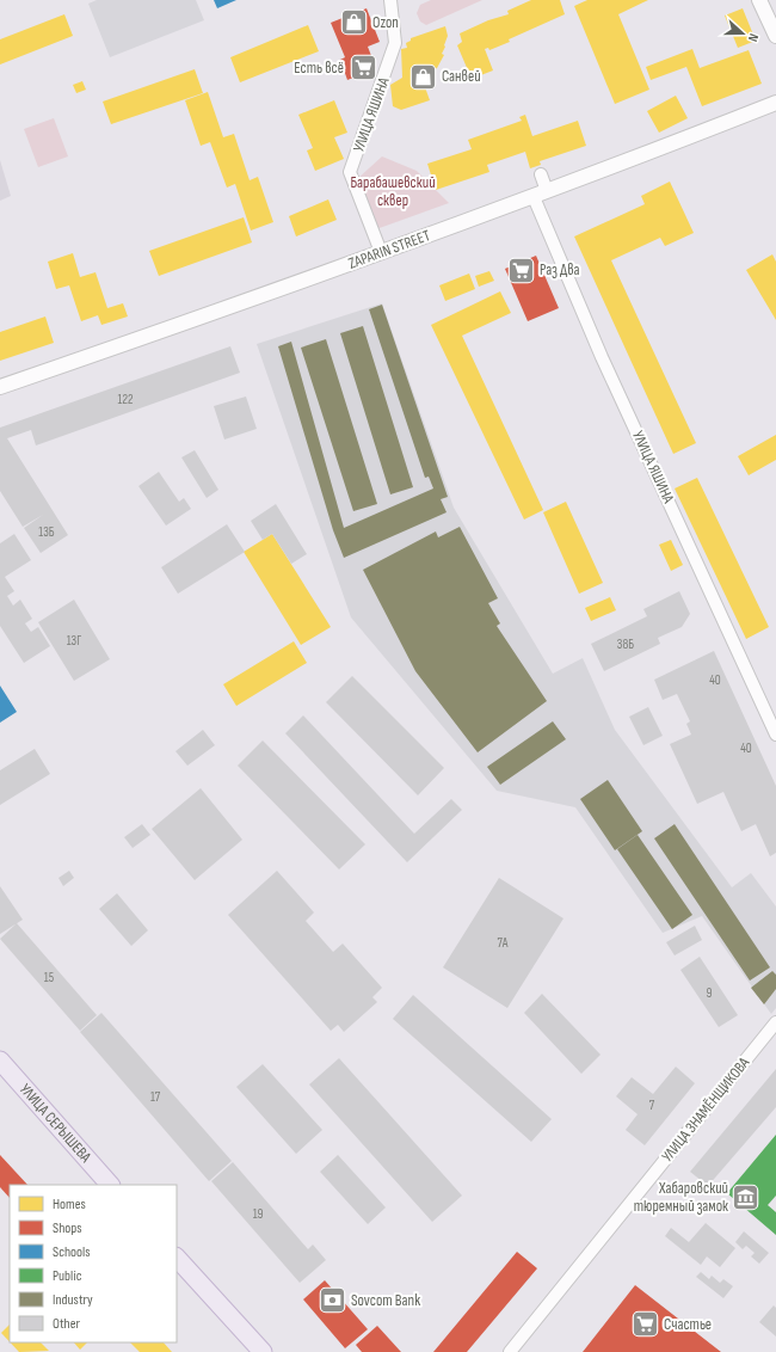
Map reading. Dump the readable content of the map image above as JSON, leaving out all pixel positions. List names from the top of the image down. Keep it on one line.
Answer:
{"streets":{"main road":["УЛИЦА СЕРЫШЕВА"],"street":["УЛИЦА ЯШИНА","ZAPARIN STREET","УЛИЦА ЗНАМЁНЩИКОВА"]},"crossings":[["УЛИЦА ЯШИНА","ZAPARIN STREET"]],"parks":["Барабашевский сквер"],"places":{"shop":["Ozon","Санвей"],"supermarket":["Есть всё","Раз Два","Счастье"],"museum":["Хабаровский тюремный замок"],"bank":["Sovcom Bank"]},"house_numbers":["122","13Б","13Г","38Б","40","40","7А","15","9","17","7","19"],"legend":["Homes","Shops","Schools","Public","Industry","Other"],"north":"right"}
